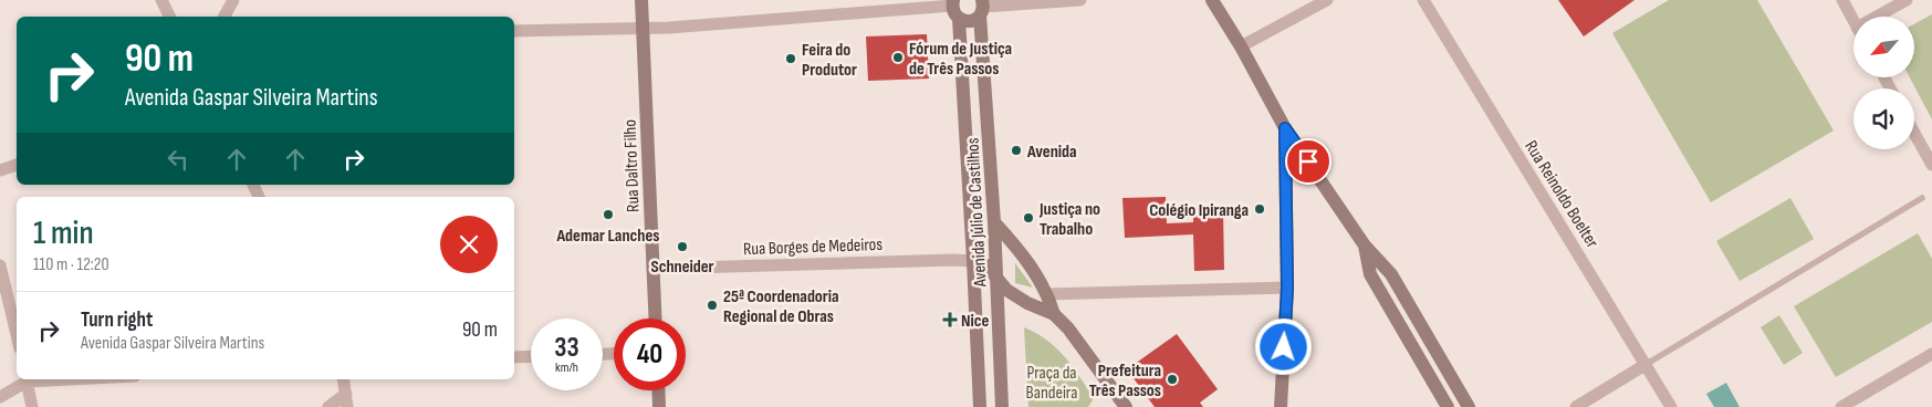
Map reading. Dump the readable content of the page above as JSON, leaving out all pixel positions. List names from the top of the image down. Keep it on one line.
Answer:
{"streets":{"street":["Rua Daltro Filho","Rua Reinoldo Boelter","Avenida Júlio de Castilhos","Rua Borges de Medeiros"]},"crossings":[["Rua Daltro Filho","Rua Borges de Medeiros"],["Avenida Júlio de Castilhos","Rua Borges de Medeiros"]],"parks":["Praça da Bandeira"],"places":{"other":["Fórum de Justiça de Três Passos","Feira do Produtor","Avenida","Colégio Ipiranga","Ademar Lanches","Justiça no Trabalho","Schneider","25ª Coordenadoria Regional de Obras","Prefeitura Três Passos"],"health":["Nice"]},"north":"bottom left","page":{"turn":["90 m","Avenida Gaspar Silveira Martins"],"heading":["1 min","110 m · 12:20"],"list":[{"name":"Turn right","note":"Avenida Gaspar Silveira Martins","value":"90 m"}],"speed":"33 km/h","limit":"40"}}
